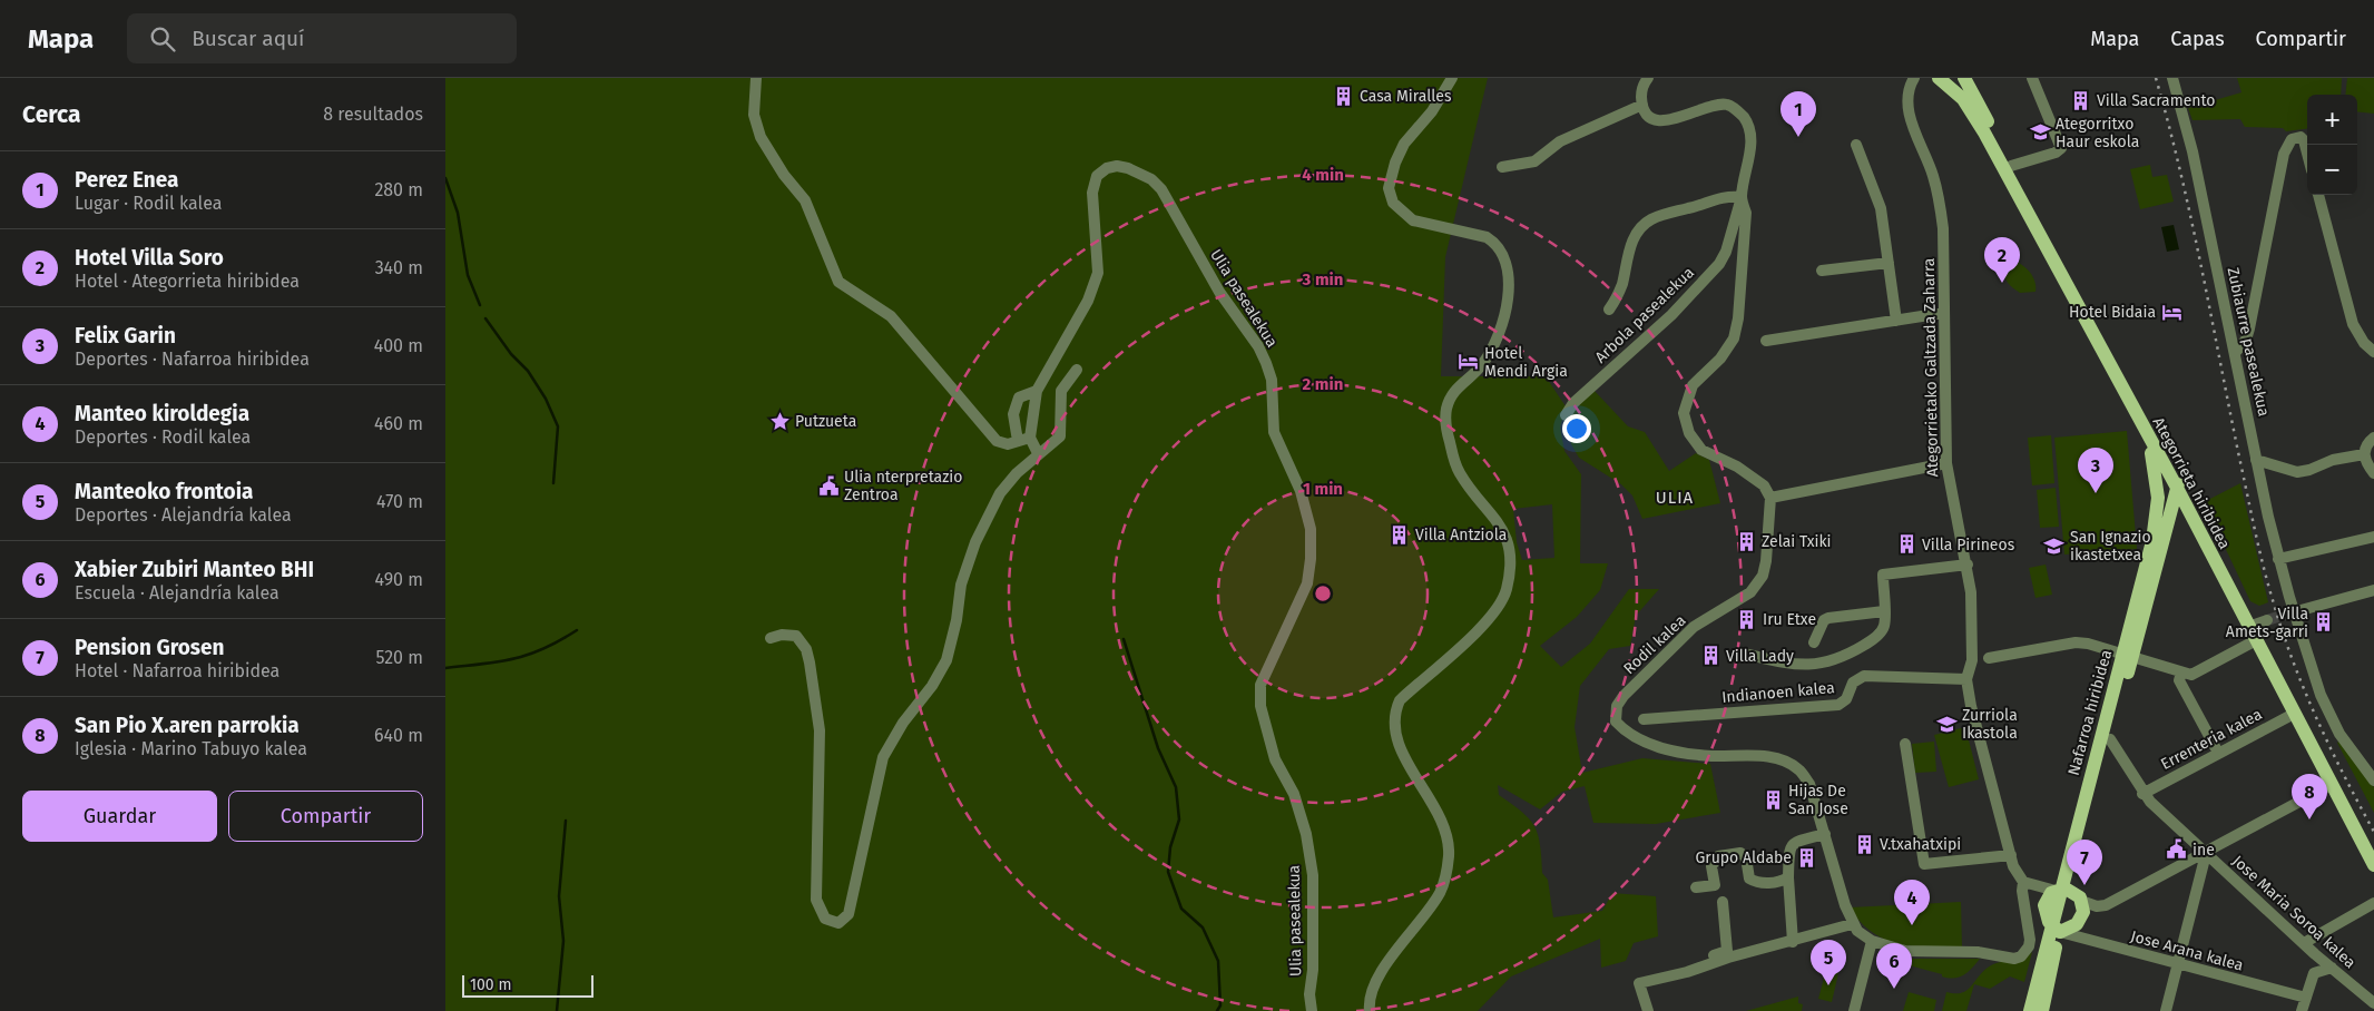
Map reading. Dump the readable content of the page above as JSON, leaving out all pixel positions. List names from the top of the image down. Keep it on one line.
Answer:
{"streets":{"main road":["Ategorrieta hiribidea","Nafarroa hiribidea"],"street":["Ulia pasealekua","Arbola pasealekua","Zubiaurre pasealekua","Ategorrietako Galtzada Zaharra","Rodil kalea","Indianoen kalea","Errenteria kalea","Jose Maria Soroa kalea","Jose Arana kalea"]},"crossings":[["Ategorrietako Galtzada Zaharra","Indianoen kalea"],["Ategorrieta hiribidea","Nafarroa hiribidea"],["Ategorrieta hiribidea","Errenteria kalea"],["Nafarroa hiribidea","Jose Maria Soroa kalea"],["Nafarroa hiribidea","Jose Arana kalea"],["Errenteria kalea","Jose Maria Soroa kalea"]],"districts":["ULIA"],"places":{"building":["Casa Miralles","Villa Sacramento","Villa Antziola","Zelai Txiki","Villa Pirineos","Iru Etxe","Villa Amets-garri","Villa Lady","Hijas De San Jose","V.txahatxipi","Grupo Aldabe"],"school or university":["Ategorritxo Haur eskola","San Ignazio ikastetxea","Zurriola Ikastola"],"hotel":["Hotel Bidaia","Hotel Mendi Argia"],"place":["Putzueta"],"public building":["Ulia nterpretazio Zentroa","ine"]},"scale_bar":"100 m","page":{"header":"Mapa","search":"Buscar aquí","nav":["Mapa","Capas","Compartir"],"heading":["Cerca","8 resultados"],"pins":["1","2","3","8","7","4","5","6"],"map_buttons":["+","−"],"list":[{"mark":"1","name":"Perez Enea","note":"Lugar · Rodil kalea","value":"280 m"},{"mark":"2","name":"Hotel Villa Soro","note":"Hotel · Ategorrieta hiribidea","value":"340 m"},{"mark":"3","name":"Felix Garin","note":"Deportes · Nafarroa hiribidea","value":"400 m"},{"mark":"4","name":"Manteo kiroldegia","note":"Deportes · Rodil kalea","value":"460 m"},{"mark":"5","name":"Manteoko frontoia","note":"Deportes · Alejandría kalea","value":"470 m"},{"mark":"6","name":"Xabier Zubiri Manteo BHI","note":"Escuela · Alejandría kalea","value":"490 m"},{"mark":"7","name":"Pension Grosen","note":"Hotel · Nafarroa hiribidea","value":"520 m"},{"mark":"8","name":"San Pio X.aren parrokia","note":"Iglesia · Marino Tabuyo kalea","value":"640 m"}],"buttons":["Guardar","Compartir"],"scale":"100 m"},"rings":["4 min","3 min","2 min","1 min"]}
